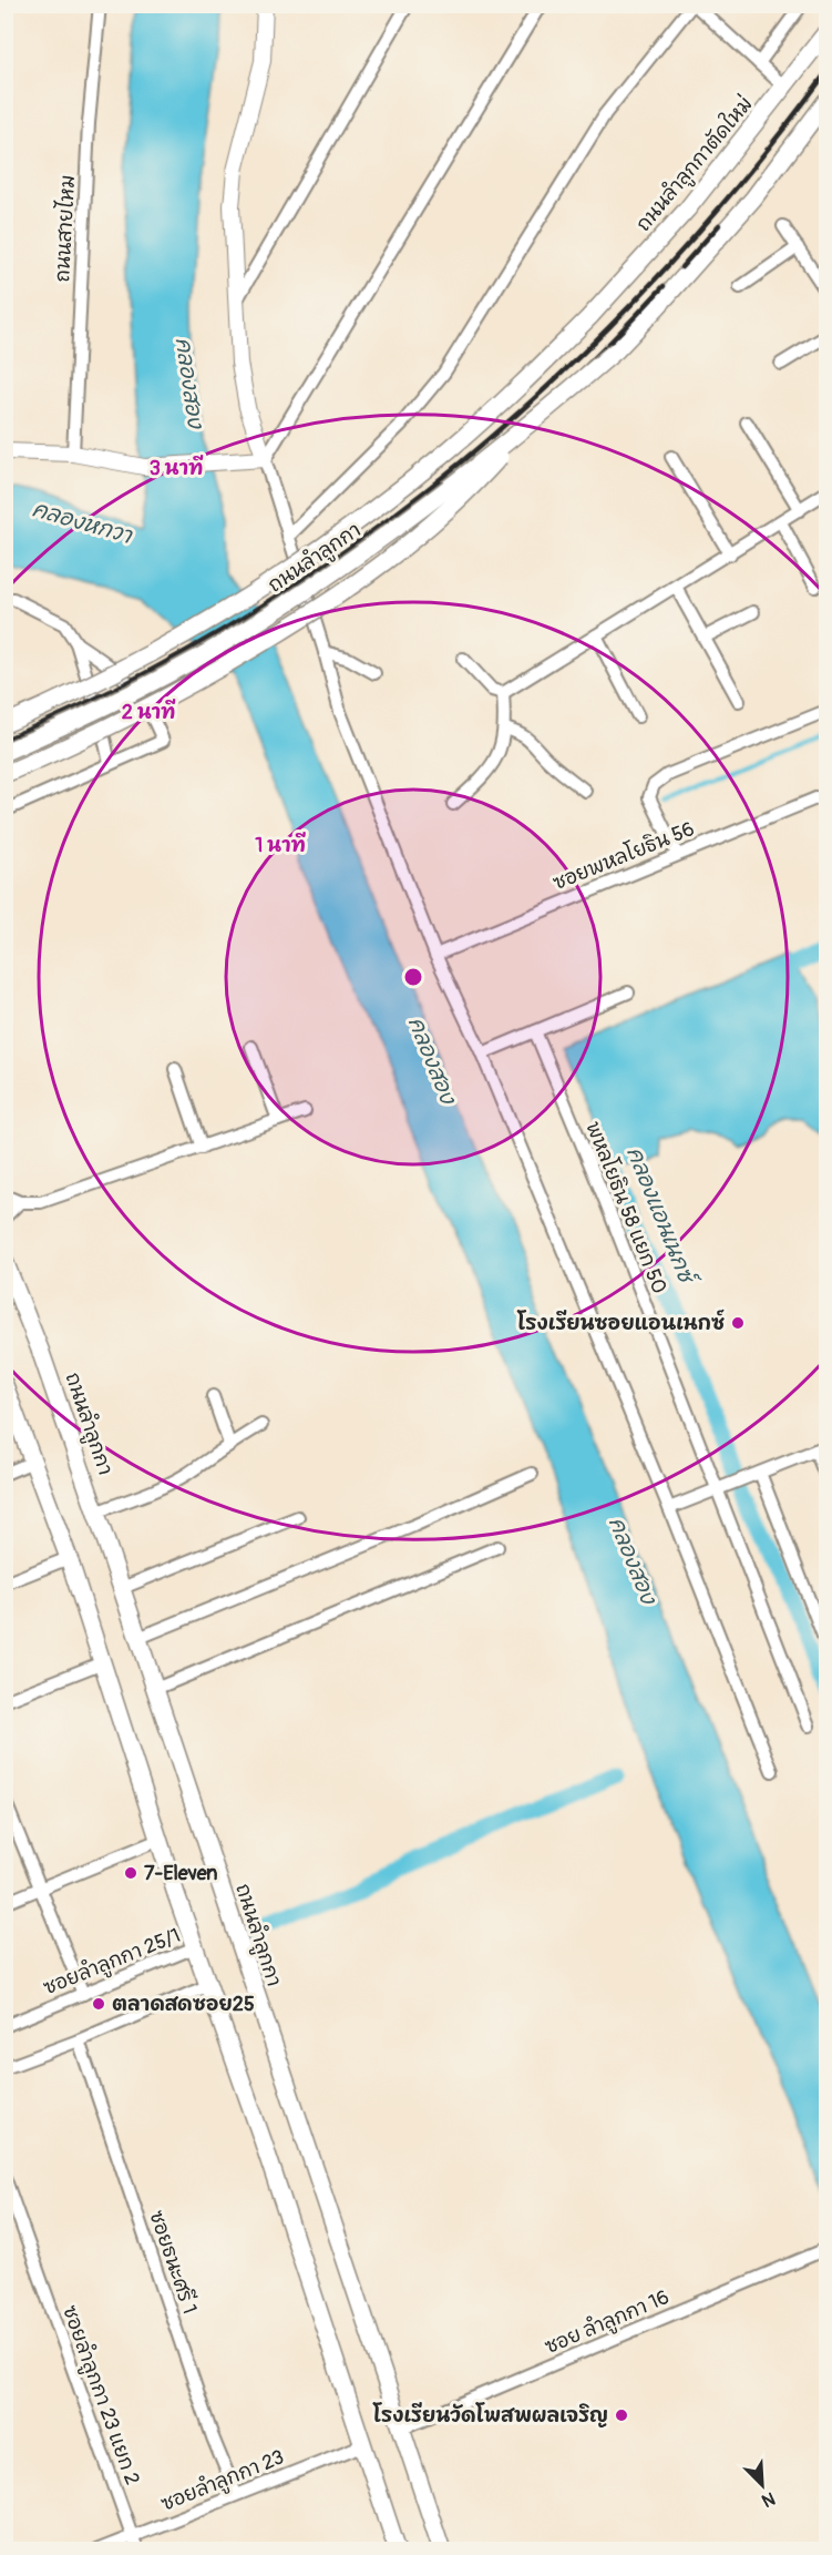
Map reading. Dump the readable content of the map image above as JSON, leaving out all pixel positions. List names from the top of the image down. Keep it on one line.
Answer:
{"streets":{"main road":["ถนนลำลูกกาตัดใหม่","ถนนลำลูกกา"],"street":["ถนนสายไหม","ซอยพหลโยธิน 56","พหลโยธิน 58 แยก 50","ซอยลำลูกกา 25/1","ซอยธนะศรี 1","ซอย ลำลูกกา 16","ซอยลำลูกกา 23 แยก 2","ซอยลำลูกกา 23"]},"crossings":[["ถนนลำลูกกาตัดใหม่","ถนนลำลูกกา"],["ถนนลำลูกกา","ซอย ลำลูกกา 16"],["ซอยธนะศรี 1","ซอยลำลูกกา 23"],["ซอยลำลูกกา 23 แยก 2","ซอยลำลูกกา 23"]],"water":["คลองสอง","คลองหกวา","คลองแอนเนกซ์"],"places":["โรงเรียนซอยแอนเนกซ์","7-Eleven","ตลาดสดซอย25","โรงเรียนวัดโพสพผลเจริญ"],"north":"bottom right","rings":["3 นาที","2 นาที","1 นาที"]}
